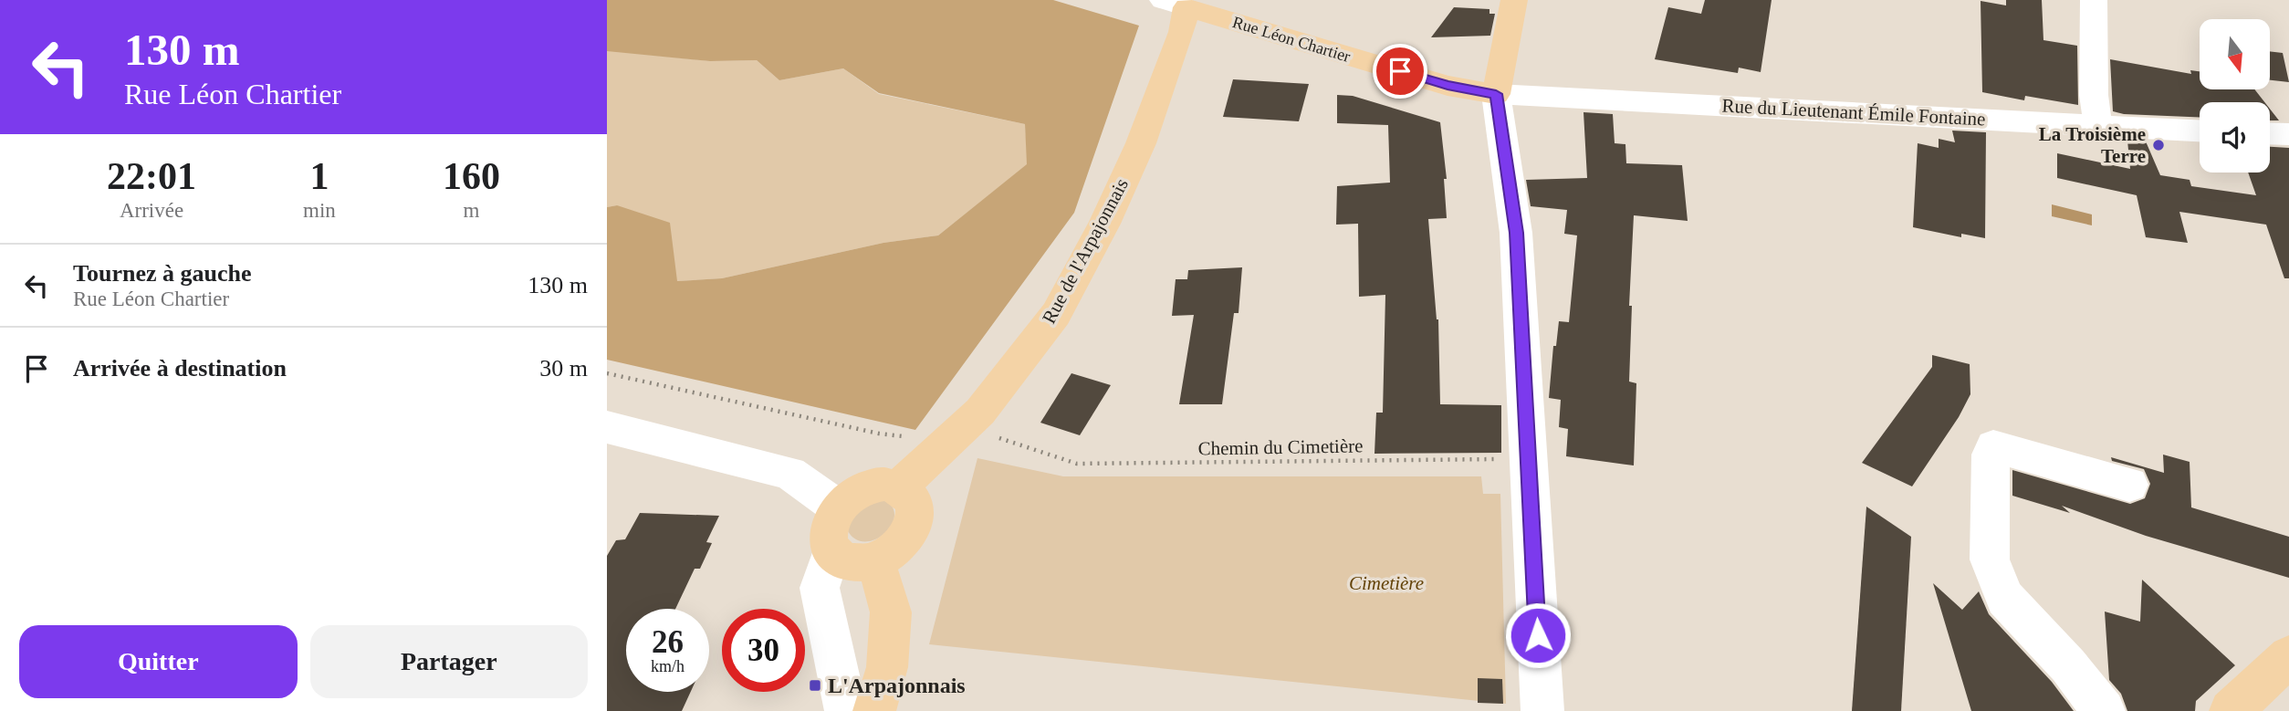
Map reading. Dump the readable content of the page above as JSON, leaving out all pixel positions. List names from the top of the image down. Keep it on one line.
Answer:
{"streets":{"main road":["Rue Léon Chartier","Rue de l'Arpajonnais"],"street":["Rue du Lieutenant Émile Fontaine"],"path":["Chemin du Cimetière"]},"crossings":[["Rue Léon Chartier","Rue du Lieutenant Émile Fontaine"],["Rue Léon Chartier","Rue de l'Arpajonnais"]],"parks":["Cimetière"],"places":{"other":["La Troisième Terre"],"transit":["L'Arpajonnais"]},"north":"bottom","page":{"turn":["130 m","Rue Léon Chartier"],"eta":["22:01","Arrivée","1","min","160","m"],"list":[{"name":"Tournez à gauche","note":"Rue Léon Chartier","value":"130 m"},{"name":"Arrivée à destination","value":"30 m"}],"speed":"26 km/h","limit":"30","buttons":["Quitter","Partager"]}}
